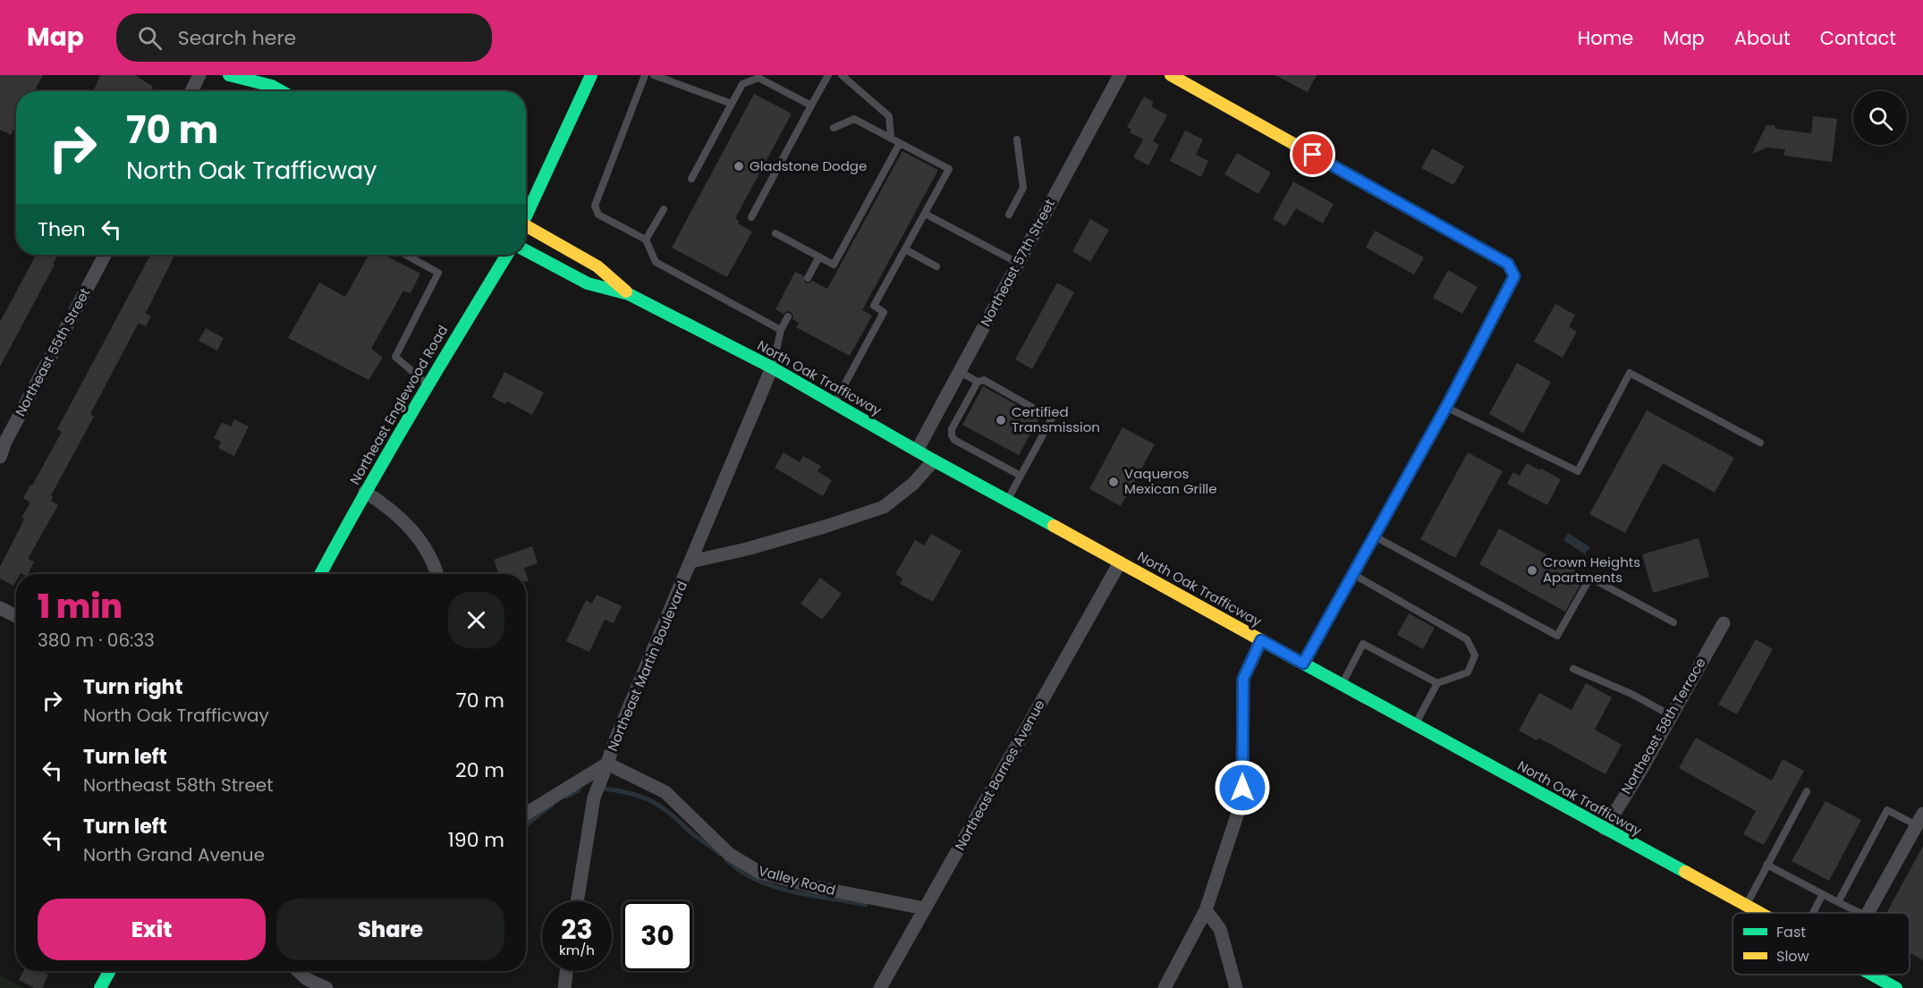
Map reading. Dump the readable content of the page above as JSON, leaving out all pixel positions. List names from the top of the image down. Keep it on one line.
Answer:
{"streets":{"main road":["North Oak Trafficway","Northeast Englewood Road"],"street":["Northeast 57th Street","Northeast 55th Street","Northeast Martin Boulevard","Northeast 58th Terrace","Northeast Barnes Avenue","Valley Road"]},"crossings":[["Northeast 57th Street","North Oak Trafficway"],["North Oak Trafficway","Northeast Martin Boulevard"],["North Oak Trafficway","Northeast 58th Terrace"],["North Oak Trafficway","Northeast Barnes Avenue"],["Northeast Martin Boulevard","Valley Road"],["Northeast Barnes Avenue","Valley Road"]],"places":["Gladstone Dodge","Certified Transmission","Vaqueros Mexican Grille","Crown Heights Apartments"],"legend":["Fast","Slow"],"page":{"header":"Map","search":"Search here","nav":["Home","Map","About","Contact"],"turn":["70 m","North Oak Trafficway"],"then":"Then","heading":["1 min","380 m · 06:33"],"list":[{"name":"Turn right","note":"North Oak Trafficway","value":"70 m"},{"name":"Turn left","note":"Northeast 58th Street","value":"20 m"},{"name":"Turn left","note":"North Grand Avenue","value":"190 m"}],"buttons":["Exit","Share"],"speed":"23 km/h","limit":"30"}}
